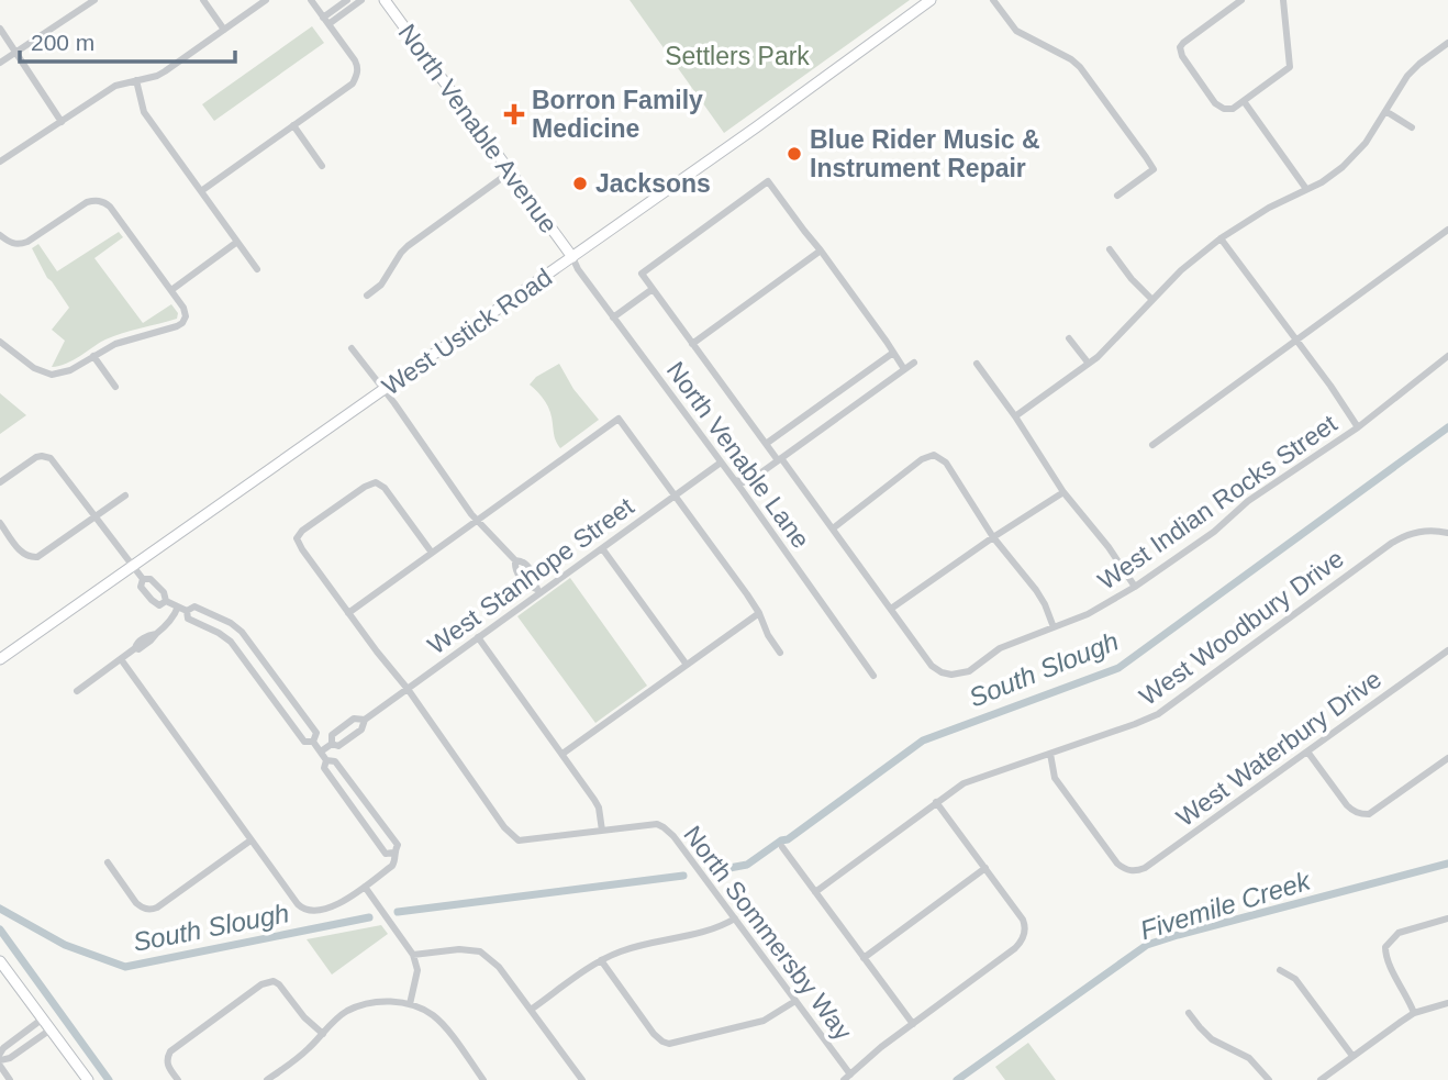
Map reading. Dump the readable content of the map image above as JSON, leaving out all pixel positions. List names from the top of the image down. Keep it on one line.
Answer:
{"streets":{"main road":["North Venable Avenue","West Ustick Road"],"street":["North Venable Lane","West Indian Rocks Street","West Stanhope Street","West Woodbury Drive","West Waterbury Drive","North Sommersby Way"]},"crossings":[["North Venable Avenue","West Ustick Road"],["North Venable Avenue","North Venable Lane"],["West Ustick Road","North Venable Lane"],["North Venable Lane","West Stanhope Street"],["West Stanhope Street","North Sommersby Way"],["West Woodbury Drive","West Waterbury Drive"]],"water":["South Slough","Fivemile Creek"],"parks":["Settlers Park"],"places":{"health":["Borron Family Medicine"],"other":["Blue Rider Music & Instrument Repair","Jacksons"]},"scale_bar":"200 m"}
